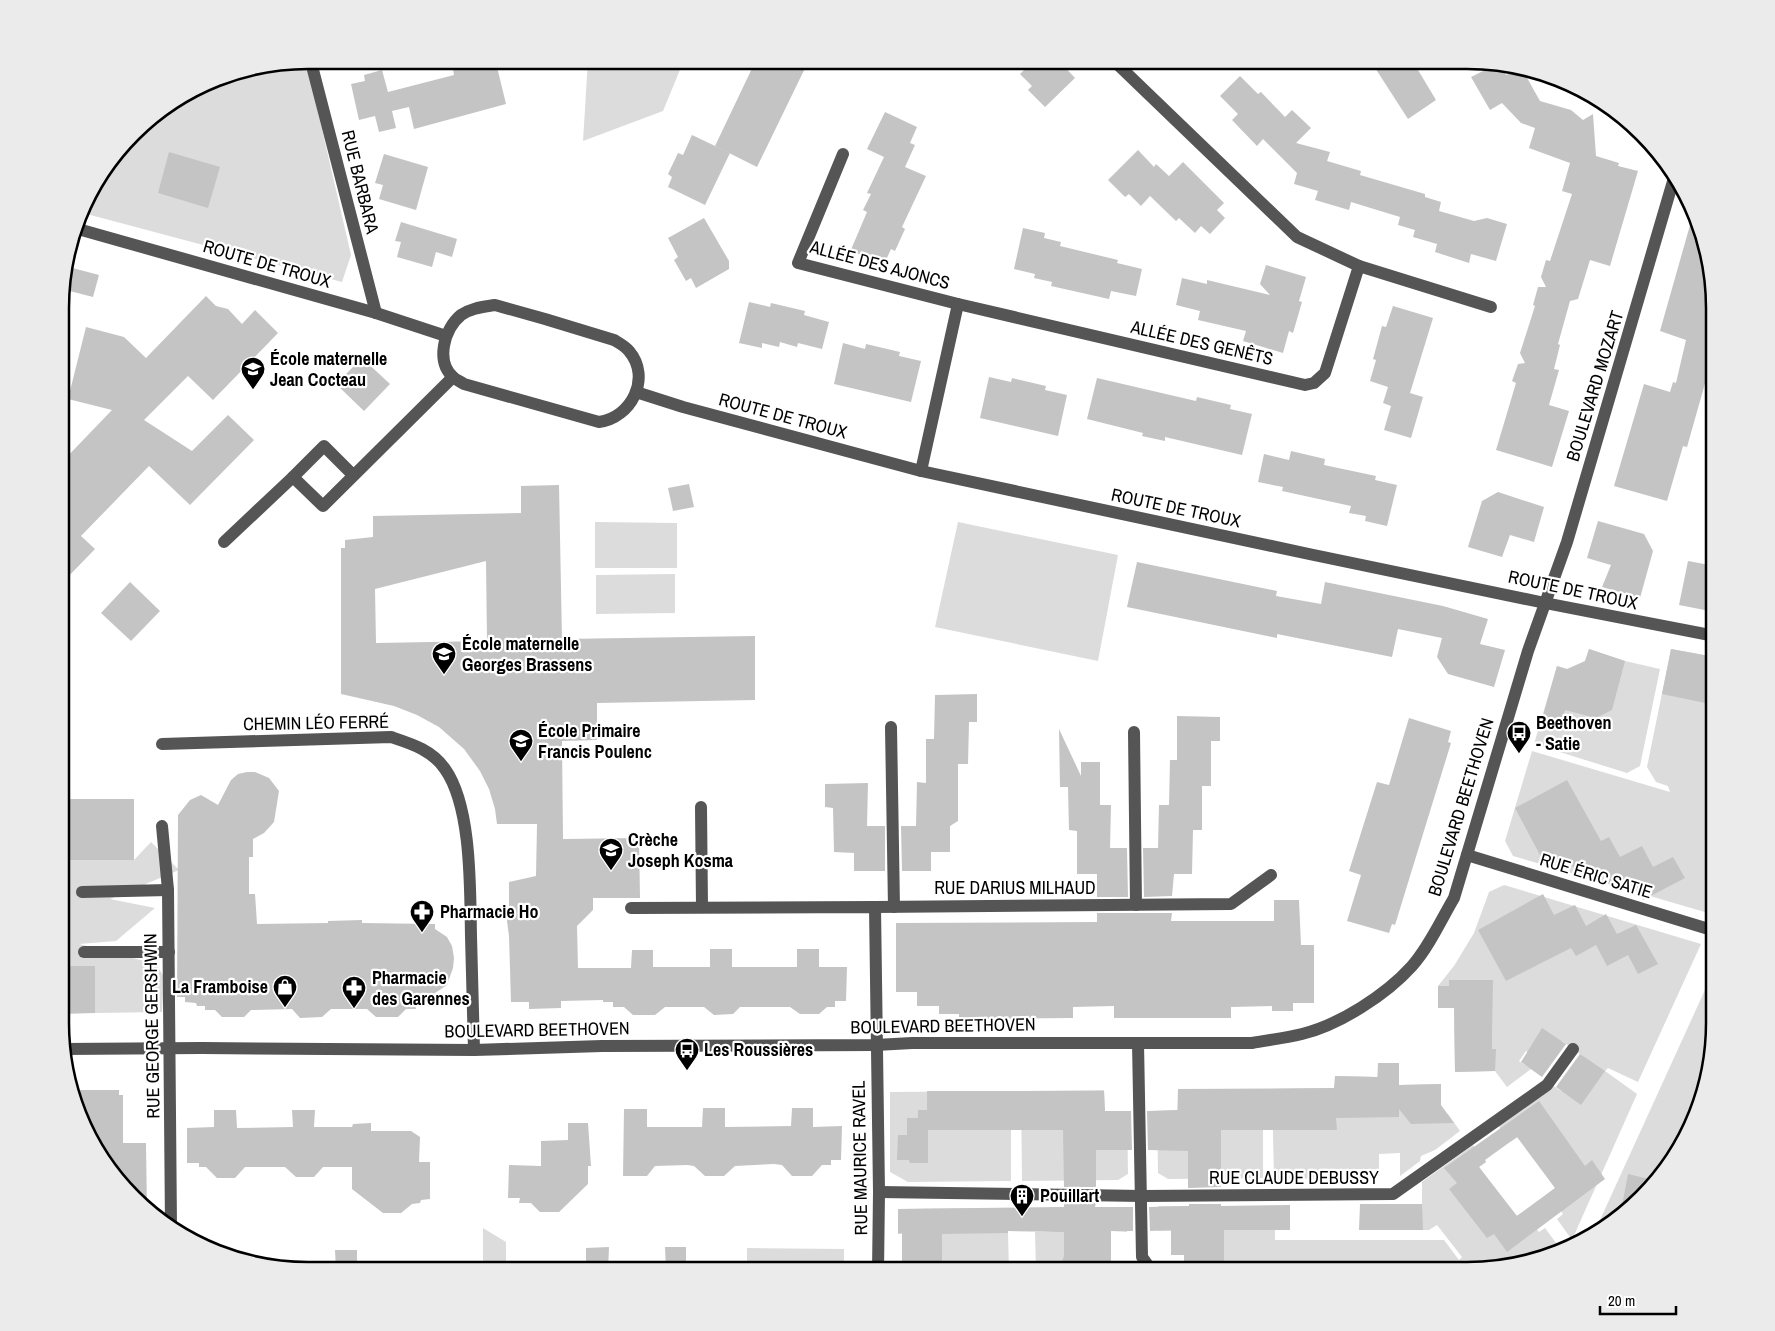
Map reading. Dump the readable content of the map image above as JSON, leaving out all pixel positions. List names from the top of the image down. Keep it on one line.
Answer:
{"streets":{"street":["RUE BARBARA","ROUTE DE TROUX","ALLÉE DES AJONCS","ALLÉE DES GENÊTS","BOULEVARD MOZART","CHEMIN LÉO FERRÉ","BOULEVARD BEETHOVEN","RUE ÉRIC SATIE","RUE DARIUS MILHAUD","RUE GEORGE GERSHWIN","RUE MAURICE RAVEL","RUE CLAUDE DEBUSSY"]},"crossings":[["RUE BARBARA","ROUTE DE TROUX"],["ROUTE DE TROUX","ALLÉE DES AJONCS"],["ROUTE DE TROUX","BOULEVARD MOZART"],["ROUTE DE TROUX","BOULEVARD BEETHOVEN"],["ALLÉE DES AJONCS","ALLÉE DES GENÊTS"],["BOULEVARD MOZART","BOULEVARD BEETHOVEN"],["CHEMIN LÉO FERRÉ","BOULEVARD BEETHOVEN"],["BOULEVARD BEETHOVEN","RUE ÉRIC SATIE"],["BOULEVARD BEETHOVEN","RUE GEORGE GERSHWIN"],["BOULEVARD BEETHOVEN","RUE MAURICE RAVEL"],["RUE DARIUS MILHAUD","RUE MAURICE RAVEL"],["RUE MAURICE RAVEL","RUE CLAUDE DEBUSSY"]],"places":{"school or university":["École maternelle Jean Cocteau","École maternelle Georges Brassens","École Primaire Francis Poulenc","Crèche Joseph Kosma"],"bus stop":["Beethoven - Satie","Les Roussières"],"pharmacy":["Pharmacie Ho","Pharmacie des Garennes"],"shop":["La Framboise"],"building":["Pouillart"]},"scale_bar":"20 m"}
